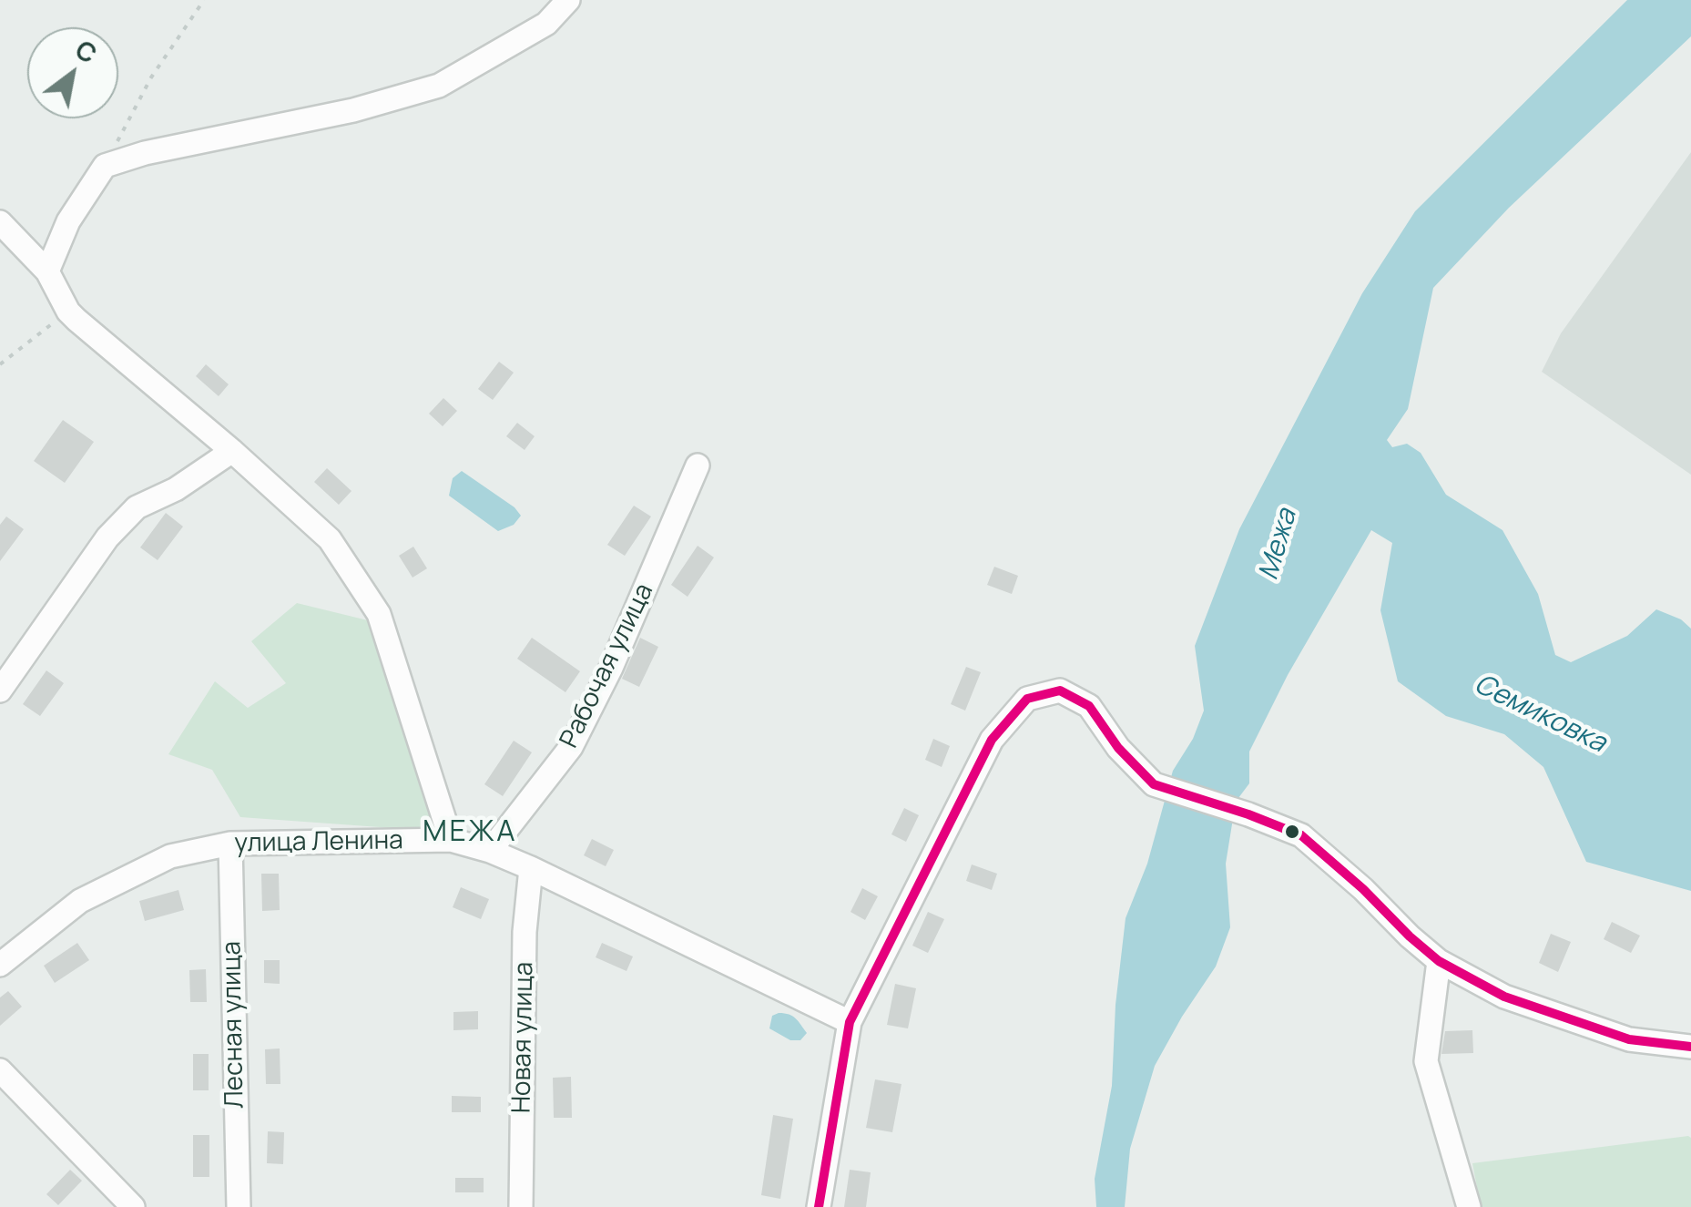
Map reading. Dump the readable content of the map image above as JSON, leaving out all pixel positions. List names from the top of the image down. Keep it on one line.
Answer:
{"streets":{"street":["Рабочая улица","улица Ленина","Лесная улица","Новая улица"]},"crossings":[["Рабочая улица","улица Ленина"],["улица Ленина","Лесная улица"],["улица Ленина","Новая улица"]],"districts":["МЕЖА"],"water":["Межа","Семиковка"],"north":"top right"}
